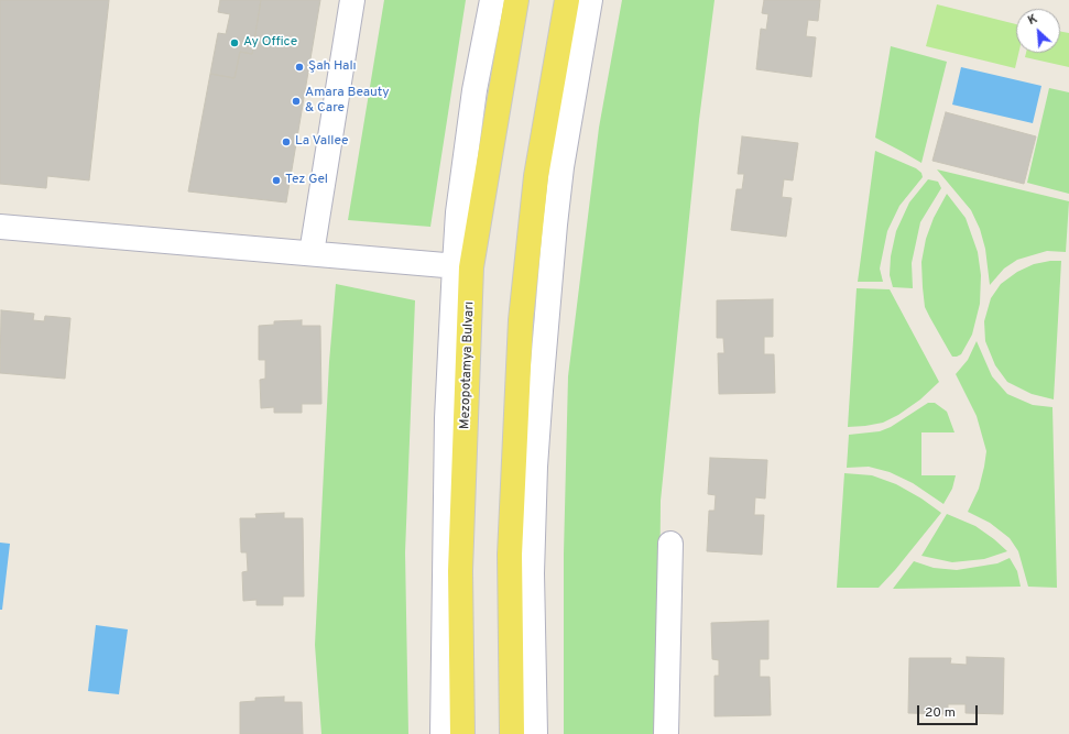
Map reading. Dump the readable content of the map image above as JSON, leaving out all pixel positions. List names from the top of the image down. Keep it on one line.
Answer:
{"streets":{"main road":["Mezopotamya Bulvarı"]},"places":["Ay Office","Şah Halı","Amara Beauty & Care","La Vallee","Tez Gel"],"scale_bar":"20 m","north":"top left"}
